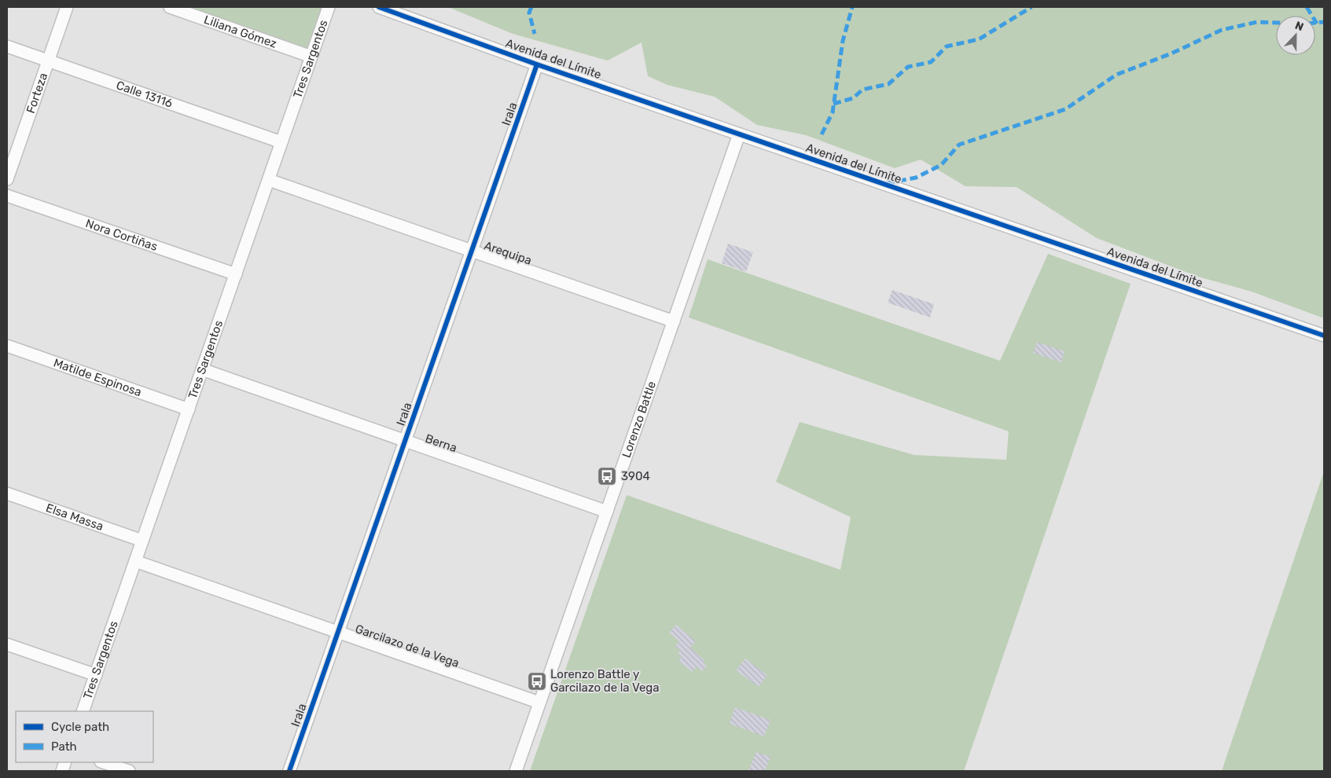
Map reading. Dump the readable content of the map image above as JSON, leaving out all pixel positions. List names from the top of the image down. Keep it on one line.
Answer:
{"streets":{"street":["Liliana Gómez","Tres Sargentos","Avenida del Límite","Forteza","Calle 13116","Irala","Nora Cortiñas","Arequipa","Matilde Espinosa","Lorenzo Battle","Berna","Elsa Massa","Garcilazo de la Vega"]},"crossings":[["Liliana Gómez","Tres Sargentos"],["Tres Sargentos","Calle 13116"],["Tres Sargentos","Nora Cortiñas"],["Tres Sargentos","Arequipa"],["Tres Sargentos","Matilde Espinosa"],["Tres Sargentos","Berna"],["Tres Sargentos","Elsa Massa"],["Tres Sargentos","Garcilazo de la Vega"],["Avenida del Límite","Irala"],["Avenida del Límite","Lorenzo Battle"],["Forteza","Calle 13116"],["Irala","Arequipa"],["Irala","Berna"],["Irala","Garcilazo de la Vega"],["Arequipa","Lorenzo Battle"],["Lorenzo Battle","Berna"],["Lorenzo Battle","Garcilazo de la Vega"]],"places":{"bus stop":["3904","Lorenzo Battle y Garcilazo de la Vega"]},"legend":["Cycle path","Path"],"north":"top"}
